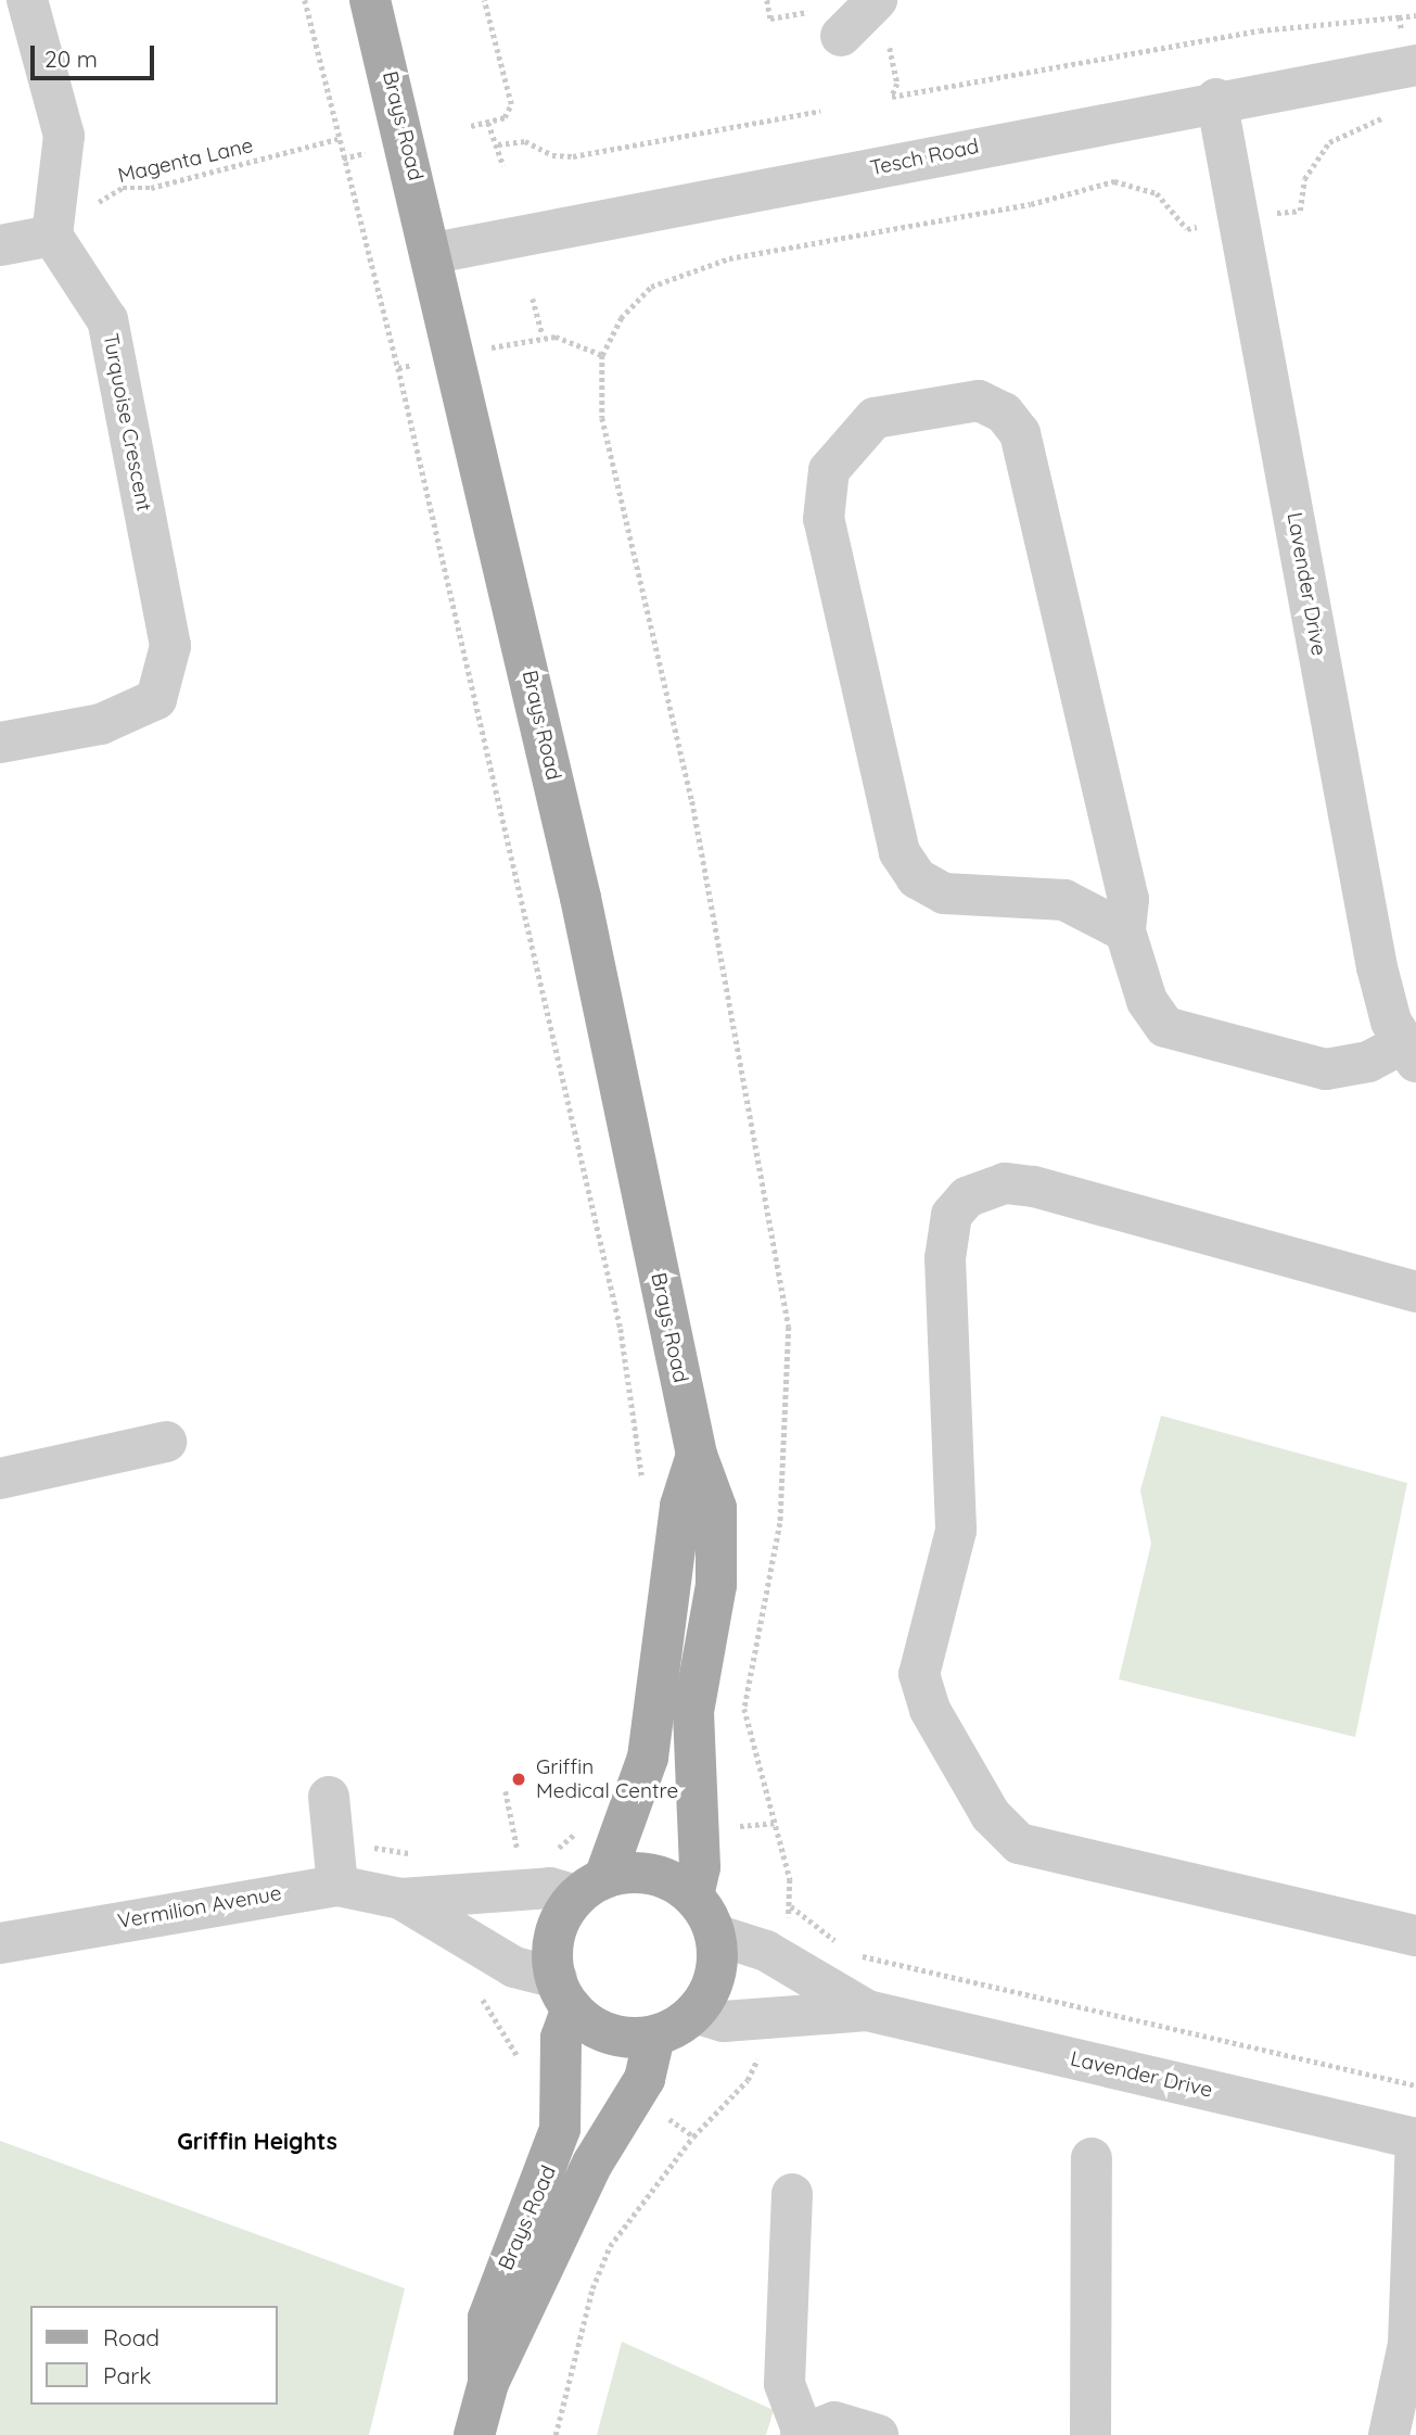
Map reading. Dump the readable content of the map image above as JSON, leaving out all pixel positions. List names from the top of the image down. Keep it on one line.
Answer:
{"streets":{"main road":["Brays Road"],"street":["Tesch Road","Turquoise Crescent","Lavender Drive","Vermilion Avenue"],"path":["Magenta Lane"]},"crossings":[["Brays Road","Tesch Road"],["Brays Road","Lavender Drive"],["Brays Road","Vermilion Avenue"],["Tesch Road","Lavender Drive"],["Magenta Lane","Turquoise Crescent"],["Lavender Drive","Vermilion Avenue"]],"districts":["Griffin Heights"],"places":["Griffin Medical Centre"],"legend":["Road","Park"],"scale_bar":"20 m"}
